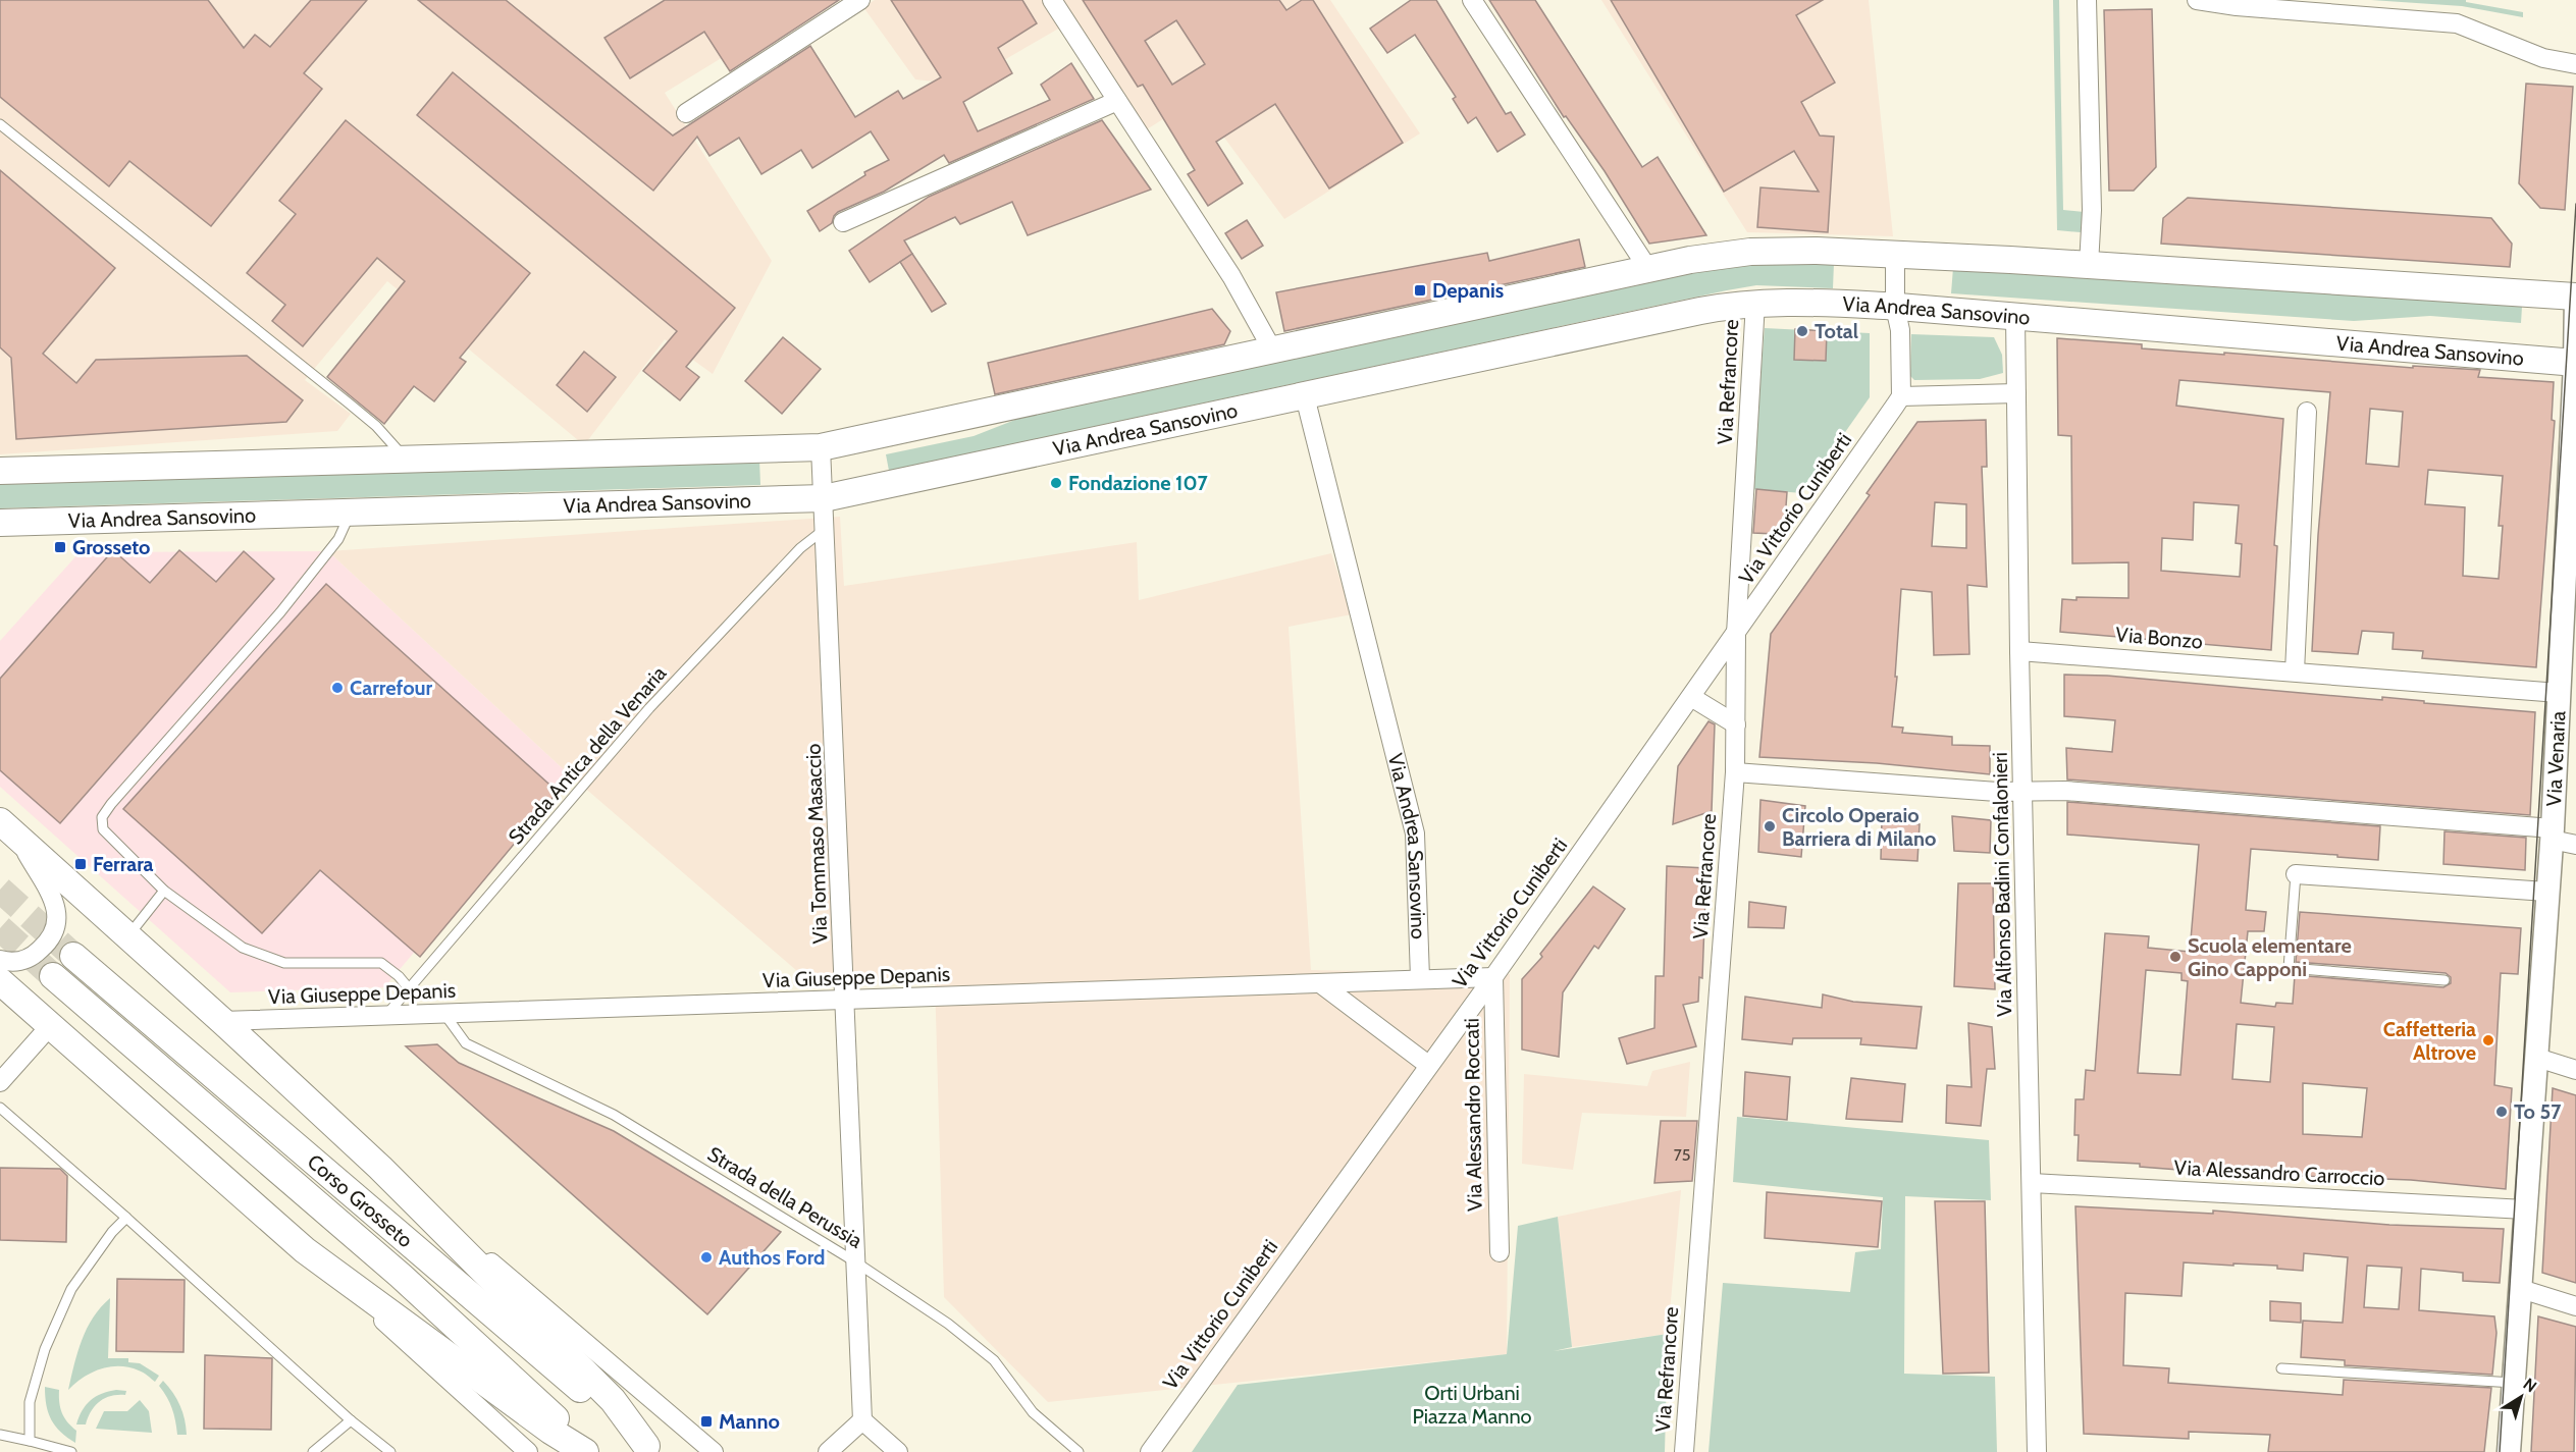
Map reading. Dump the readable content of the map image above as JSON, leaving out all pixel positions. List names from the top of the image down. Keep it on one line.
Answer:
{"streets":{"main road":["Via Andrea Sansovino","Corso Grosseto"],"street":["Via Refrancore","Via Vittorio Cuniberti","Via Bonzo","Via Venaria","Via Tommaso Masaccio","Via Alfonso Badini Confalonieri","Via Giuseppe Depanis","Via Alessandro Roccati","Via Alessandro Carroccio"],"lane":["Strada Antica della Venaria","Strada della Perussia"]},"crossings":[["Via Andrea Sansovino","Via Refrancore"],["Via Andrea Sansovino","Via Venaria"],["Via Andrea Sansovino","Via Tommaso Masaccio"],["Via Andrea Sansovino","Via Alfonso Badini Confalonieri"],["Via Andrea Sansovino","Via Giuseppe Depanis"],["Via Refrancore","Via Vittorio Cuniberti"],["Via Vittorio Cuniberti","Via Giuseppe Depanis"],["Via Vittorio Cuniberti","Via Alessandro Roccati"],["Via Bonzo","Via Venaria"],["Via Bonzo","Via Alfonso Badini Confalonieri"],["Strada Antica della Venaria","Via Tommaso Masaccio"],["Strada Antica della Venaria","Via Giuseppe Depanis"],["Via Venaria","Via Alessandro Carroccio"],["Via Tommaso Masaccio","Via Giuseppe Depanis"],["Via Tommaso Masaccio","Strada della Perussia"],["Via Alfonso Badini Confalonieri","Via Alessandro Carroccio"],["Via Giuseppe Depanis","Via Alessandro Roccati"],["Via Giuseppe Depanis","Strada della Perussia"],["Via Giuseppe Depanis","Corso Grosseto"]],"parks":["Orti Urbani Piazza Manno"],"places":{"transit":["Depanis","Grosseto","Ferrara","Manno"],"other":["Total","Fondazione 107","Carrefour","Circolo Operaio Barriera di Milano","Scuola elementare Gino Capponi","Caffetteria Altrove","To 57","Authos Ford"]},"house_numbers":["75"],"north":"top right"}
